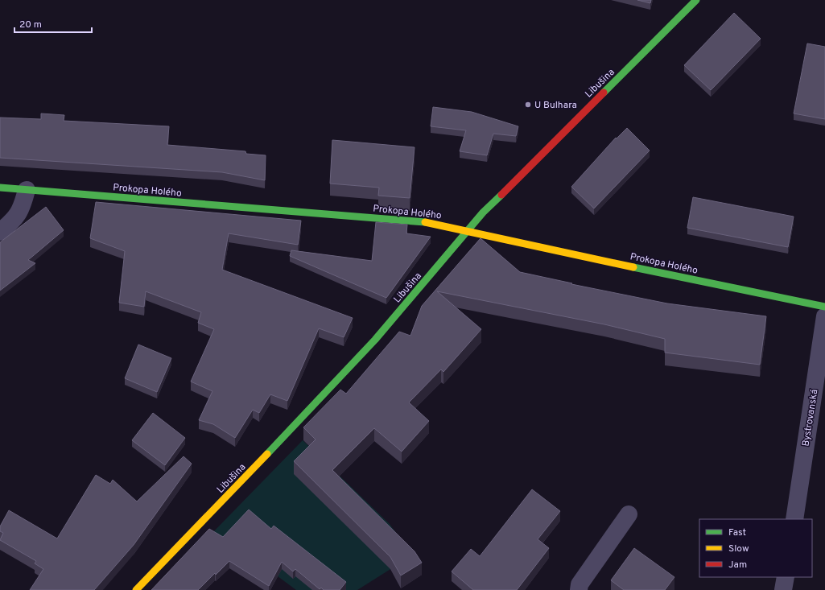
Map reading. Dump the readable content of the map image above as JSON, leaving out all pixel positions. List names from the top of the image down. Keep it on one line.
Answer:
{"streets":{"street":["Libušina","Prokopa Holého","Bystrovanská"]},"crossings":[["Libušina","Prokopa Holého"]],"places":["U Bulhara"],"legend":["Fast","Slow","Jam"],"scale_bar":"20 m"}
